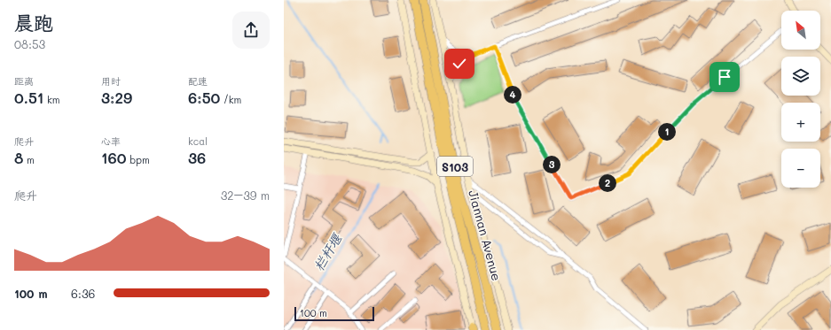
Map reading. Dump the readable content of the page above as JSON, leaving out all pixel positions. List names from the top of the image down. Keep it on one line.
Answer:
{"streets":{"highway":["S103","Jiannan Avenue"]},"water":["栏杆堰"],"scale_bar":"100 m","north":"top left","page":{"heading":["晨跑","08:53"],"map_buttons":["+","−"],"stats":[["距离","0.51 km"],["用时","3:29"],["配速","6:50 /km"],["爬升","8 m"],["心率","160 bpm"],["kcal","36"]],"pins":["4","1","3","2"],"chart":["爬升","32–39 m"],"list":[{"name":"100 m","note":"6:36"}],"scale":"100 m"}}
